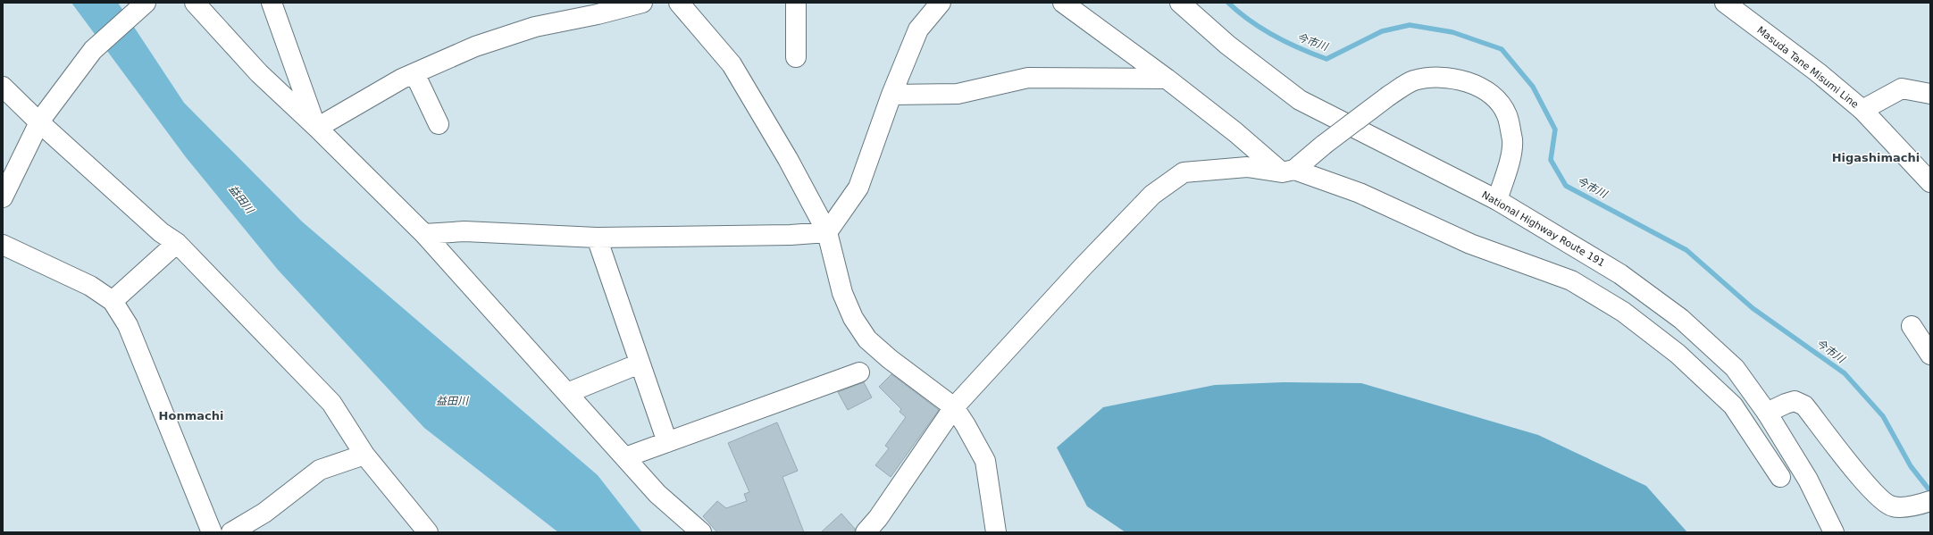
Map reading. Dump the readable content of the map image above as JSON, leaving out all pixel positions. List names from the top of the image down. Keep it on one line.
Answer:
{"streets":{"main road":["Masuda Tane Misumi Line","National Highway Route 191"]},"districts":["Higashimachi","Honmachi"],"water":["今市川","益田川"]}
